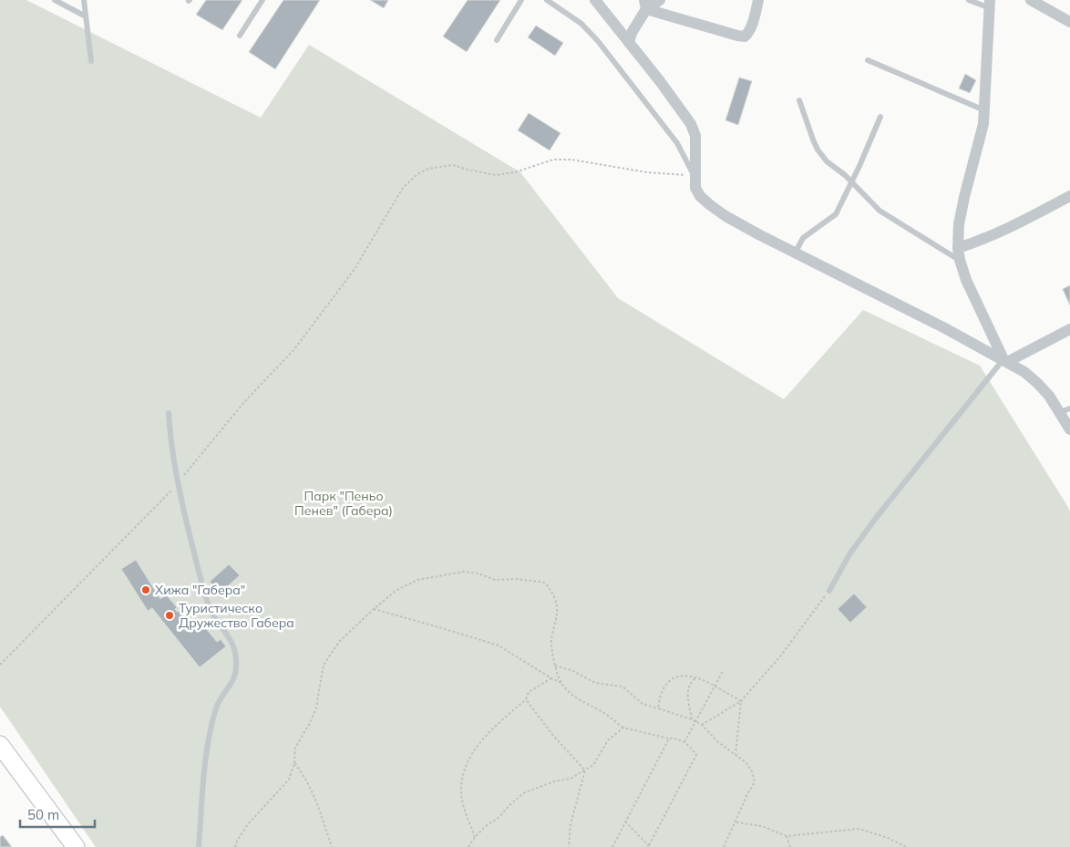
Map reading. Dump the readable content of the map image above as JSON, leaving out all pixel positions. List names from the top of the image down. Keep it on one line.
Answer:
{"parks":["Парк \"Пеньо Пенев\" (Габера)"],"places":["Хижа \"Габера\"","Туристическо Дружество Габера"],"scale_bar":"50 m"}
